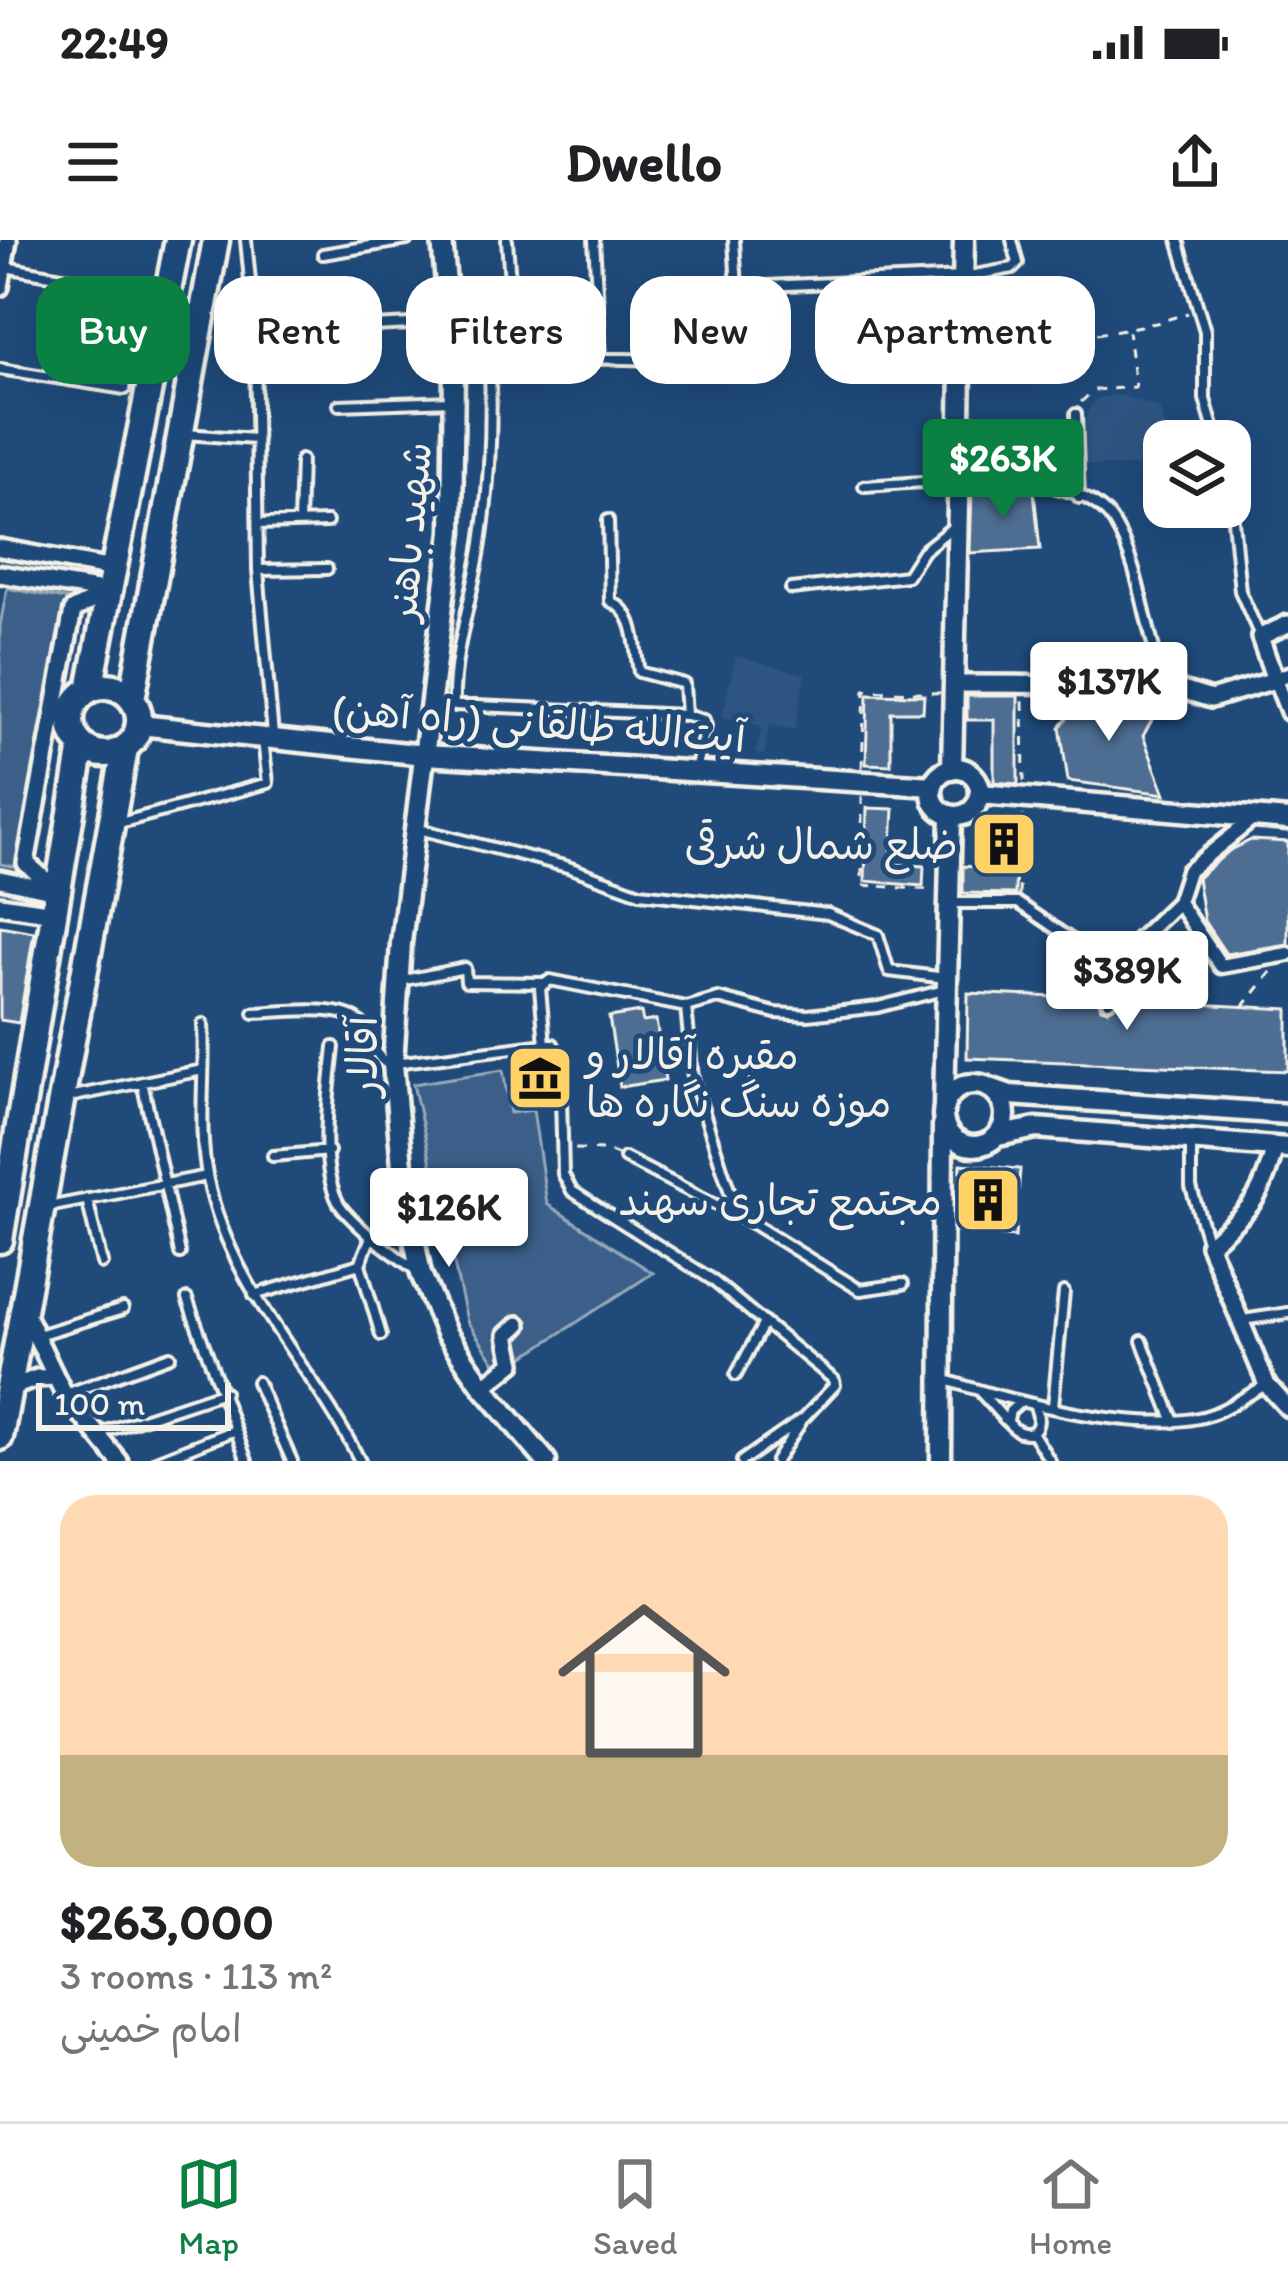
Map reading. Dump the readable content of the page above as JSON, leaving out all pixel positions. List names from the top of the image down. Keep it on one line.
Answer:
{"streets":{"street":["شهید باهنر","(راه آهن) آیت‌الله طالقانی","آقالار"]},"crossings":[["شهید باهنر","(راه آهن) آیت‌الله طالقانی"],["شهید باهنر","آقالار"],["(راه آهن) آیت‌الله طالقانی","آقالار"]],"places":{"building":["ضلع شمال شرقی","مجتمع تجاری سهند"],"museum":["مقبره آقالار و موزه سنگ نگاره ها"]},"scale_bar":"100 m","page":{"status":"22:49","header":"Dwello","chip":["Buy","Rent","Filters","New","Apartment"],"price":["$263K","$137K","$389K","$126K"],"scale":"100 m","list":[{"name":"$263,000","note":"3 rooms · 113 m² · امام خمینی"}],"tabs":["Map","Saved","Home"]}}
